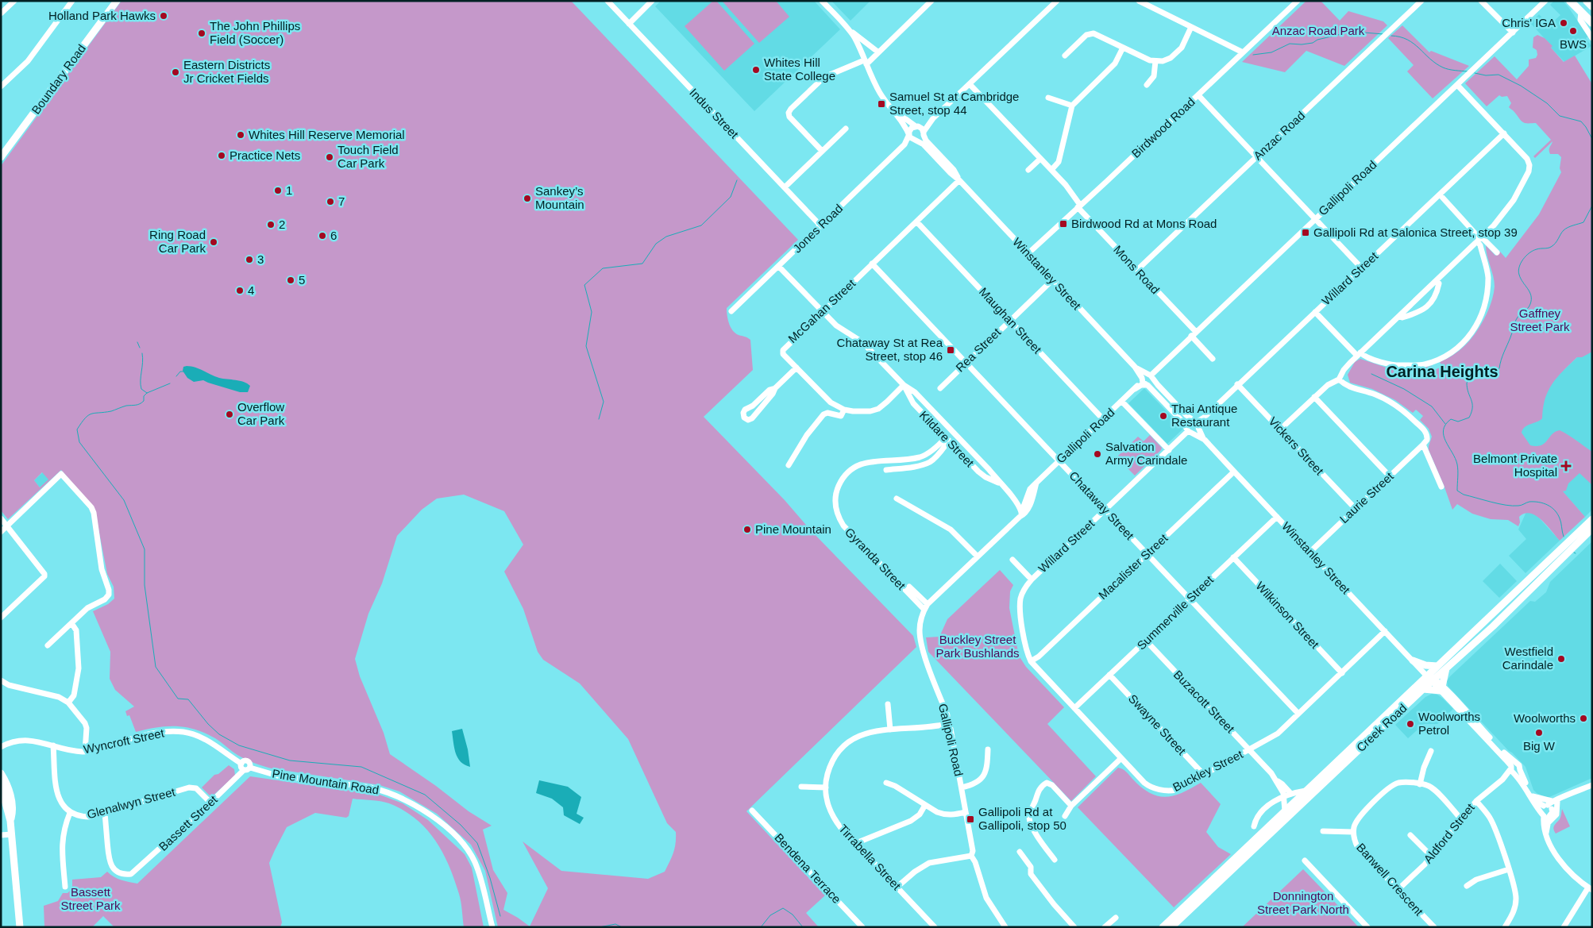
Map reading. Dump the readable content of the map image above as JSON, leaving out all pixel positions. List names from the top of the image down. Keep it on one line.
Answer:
{"streets":{"main road":["Boundary Road","Creek Road"],"street":["Indus Street","Birdwood Road","Anzac Road","Gallipoli Road","Jones Road","Mons Road","Winstanley Street","Willard Street","McGahan Street","Maughan Street","Rea Street","Kildare Street","Vickers Street","Laurie Street","Chataway Street","Gyranda Street","Macalister Street","Summerville Street","Wilkinson Street","Buzacott Street","Swayne Street","Wyncroft Street","Buckley Street","Pine Mountain Road","Glenalwyn Street","Bassett Street","Aldford Street","Tirrabella Street","Bendena Terrace","Banwell Crescent"]},"crossings":[["Indus Street","Jones Road"],["Birdwood Road","Mons Road"],["Birdwood Road","Winstanley Street"],["Anzac Road","Mons Road"],["Gallipoli Road","Mons Road"],["Gallipoli Road","Winstanley Street"],["Gallipoli Road","Maughan Street"],["Gallipoli Road","Kildare Street"],["Gallipoli Road","Chataway Street"],["Gallipoli Road","Gyranda Street"],["Gallipoli Road","Tirrabella Street"],["Jones Road","Winstanley Street"],["Jones Road","Kildare Street"],["Winstanley Street","Willard Street"],["Winstanley Street","McGahan Street"],["Winstanley Street","Rea Street"],["Winstanley Street","Laurie Street"],["Winstanley Street","Macalister Street"],["Winstanley Street","Summerville Street"],["Winstanley Street","Creek Road"],["Winstanley Street","Buckley Street"],["Winstanley Street","Aldford Street"],["Willard Street","Vickers Street"],["Willard Street","Chataway Street"],["Willard Street","Buckley Street"],["McGahan Street","Maughan Street"],["McGahan Street","Kildare Street"],["McGahan Street","Chataway Street"],["Maughan Street","Rea Street"],["Rea Street","Chataway Street"],["Kildare Street","Gyranda Street"],["Vickers Street","Laurie Street"],["Chataway Street","Macalister Street"],["Chataway Street","Summerville Street"],["Chataway Street","Buckley Street"],["Macalister Street","Buckley Street"],["Summerville Street","Wilkinson Street"],["Summerville Street","Buzacott Street"],["Summerville Street","Swayne Street"],["Summerville Street","Buckley Street"],["Wilkinson Street","Buckley Street"],["Buzacott Street","Creek Road"],["Buzacott Street","Buckley Street"],["Swayne Street","Buckley Street"],["Wyncroft Street","Pine Mountain Road"],["Wyncroft Street","Glenalwyn Street"],["Wyncroft Street","Bassett Street"],["Pine Mountain Road","Bassett Street"],["Glenalwyn Street","Bassett Street"],["Aldford Street","Banwell Crescent"]],"districts":["Carina Heights"],"parks":["Anzac Road Park","Gaffney Street Park","Buckley Street Park Bushlands","Bassett Street Park","Donnington Street Park North"],"places":{"other":["Holland Park Hawks","Chris' IGA","BWS","The John Phillips Field (Soccer)","Whites Hill State College","Eastern Districts Jr Cricket Fields","Whites Hill Reserve Memorial","Practice Nets","Touch Field Car Park","1","Sankey’s Mountain","7","2","6","Ring Road Car Park","3","5","4","Overflow Car Park","Thai Antique Restaurant","Salvation Army Carindale","Pine Mountain","Westfield Carindale","Woolworths","Woolworths Petrol","Big W"],"transit":["Samuel St at Cambridge Street, stop 44","Birdwood Rd at Mons Road","Gallipoli Rd at Salonica Street, stop 39","Chataway St at Rea Street, stop 46","Gallipoli Rd at Gallipoli, stop 50"],"health":["Belmont Private Hospital"]}}
